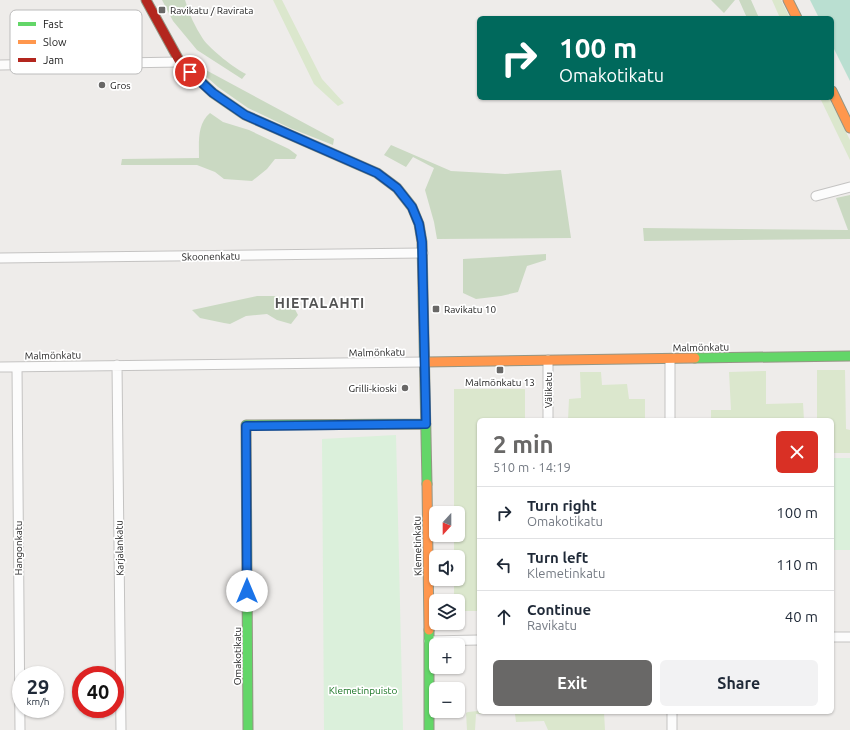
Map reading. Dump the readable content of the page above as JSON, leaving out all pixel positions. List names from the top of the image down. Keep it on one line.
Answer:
{"streets":{"street":["Skoonenkatu","Malmönkatu","Välikatu","Klemetinkatu","Hangonkatu","Karjalankatu","Omakotikatu"]},"crossings":[["Skoonenkatu","Klemetinkatu"],["Malmönkatu","Välikatu"],["Malmönkatu","Klemetinkatu"],["Malmönkatu","Hangonkatu"],["Malmönkatu","Karjalankatu"],["Klemetinkatu","Omakotikatu"]],"districts":["HIETALAHTI"],"parks":["Klemetinpuisto"],"places":{"transit":["Ravikatu / Ravirata","Ravikatu 10","Malmönkatu 13"],"other":["Gros","Grilli-kioski"]},"legend":["Fast","Slow","Jam"],"north":"bottom","page":{"turn":["100 m","Omakotikatu"],"heading":["2 min","510 m · 14:19"],"list":[{"name":"Turn right","note":"Omakotikatu","value":"100 m"},{"name":"Turn left","note":"Klemetinkatu","value":"110 m"},{"name":"Continue","note":"Ravikatu","value":"40 m"}],"map_buttons":["+","−"],"buttons":["Exit","Share"],"speed":"29 km/h","limit":"40"}}
